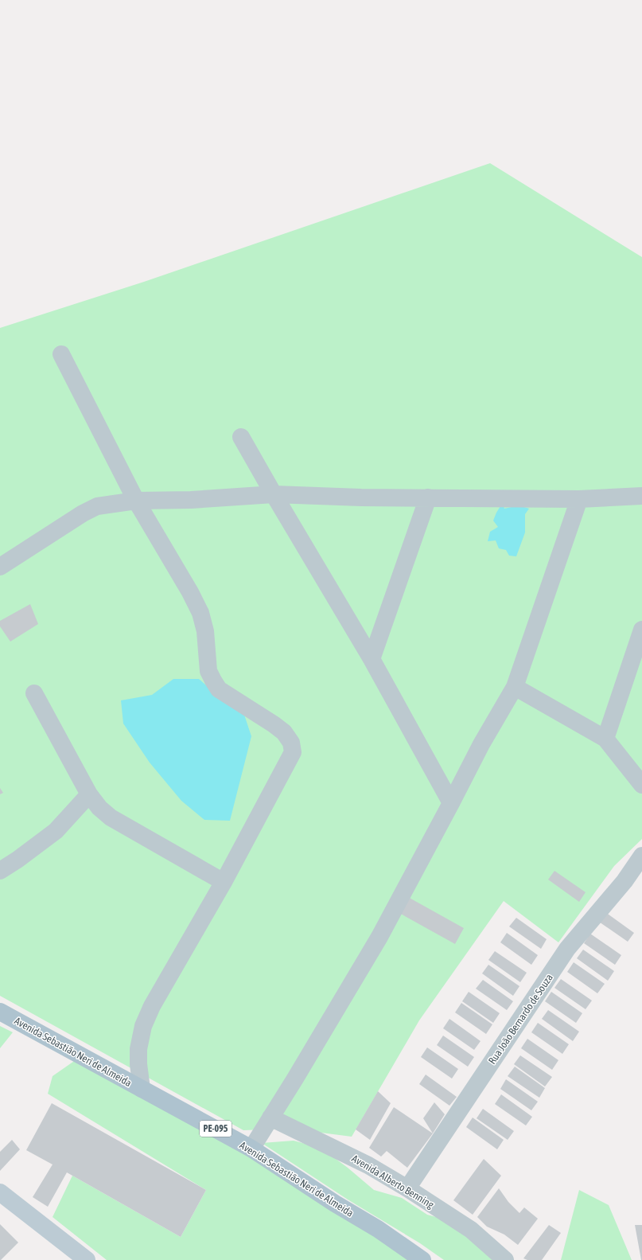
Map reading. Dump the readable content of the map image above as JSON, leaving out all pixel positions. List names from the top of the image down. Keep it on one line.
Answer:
{"streets":{"main road":["Avenida Sebastião Neri de Almeida","PE-095"],"street":["Rua João Bernardo de Souza","Avenida Alberto Benning"]},"crossings":[["Rua João Bernardo de Souza","Avenida Alberto Benning"]]}
